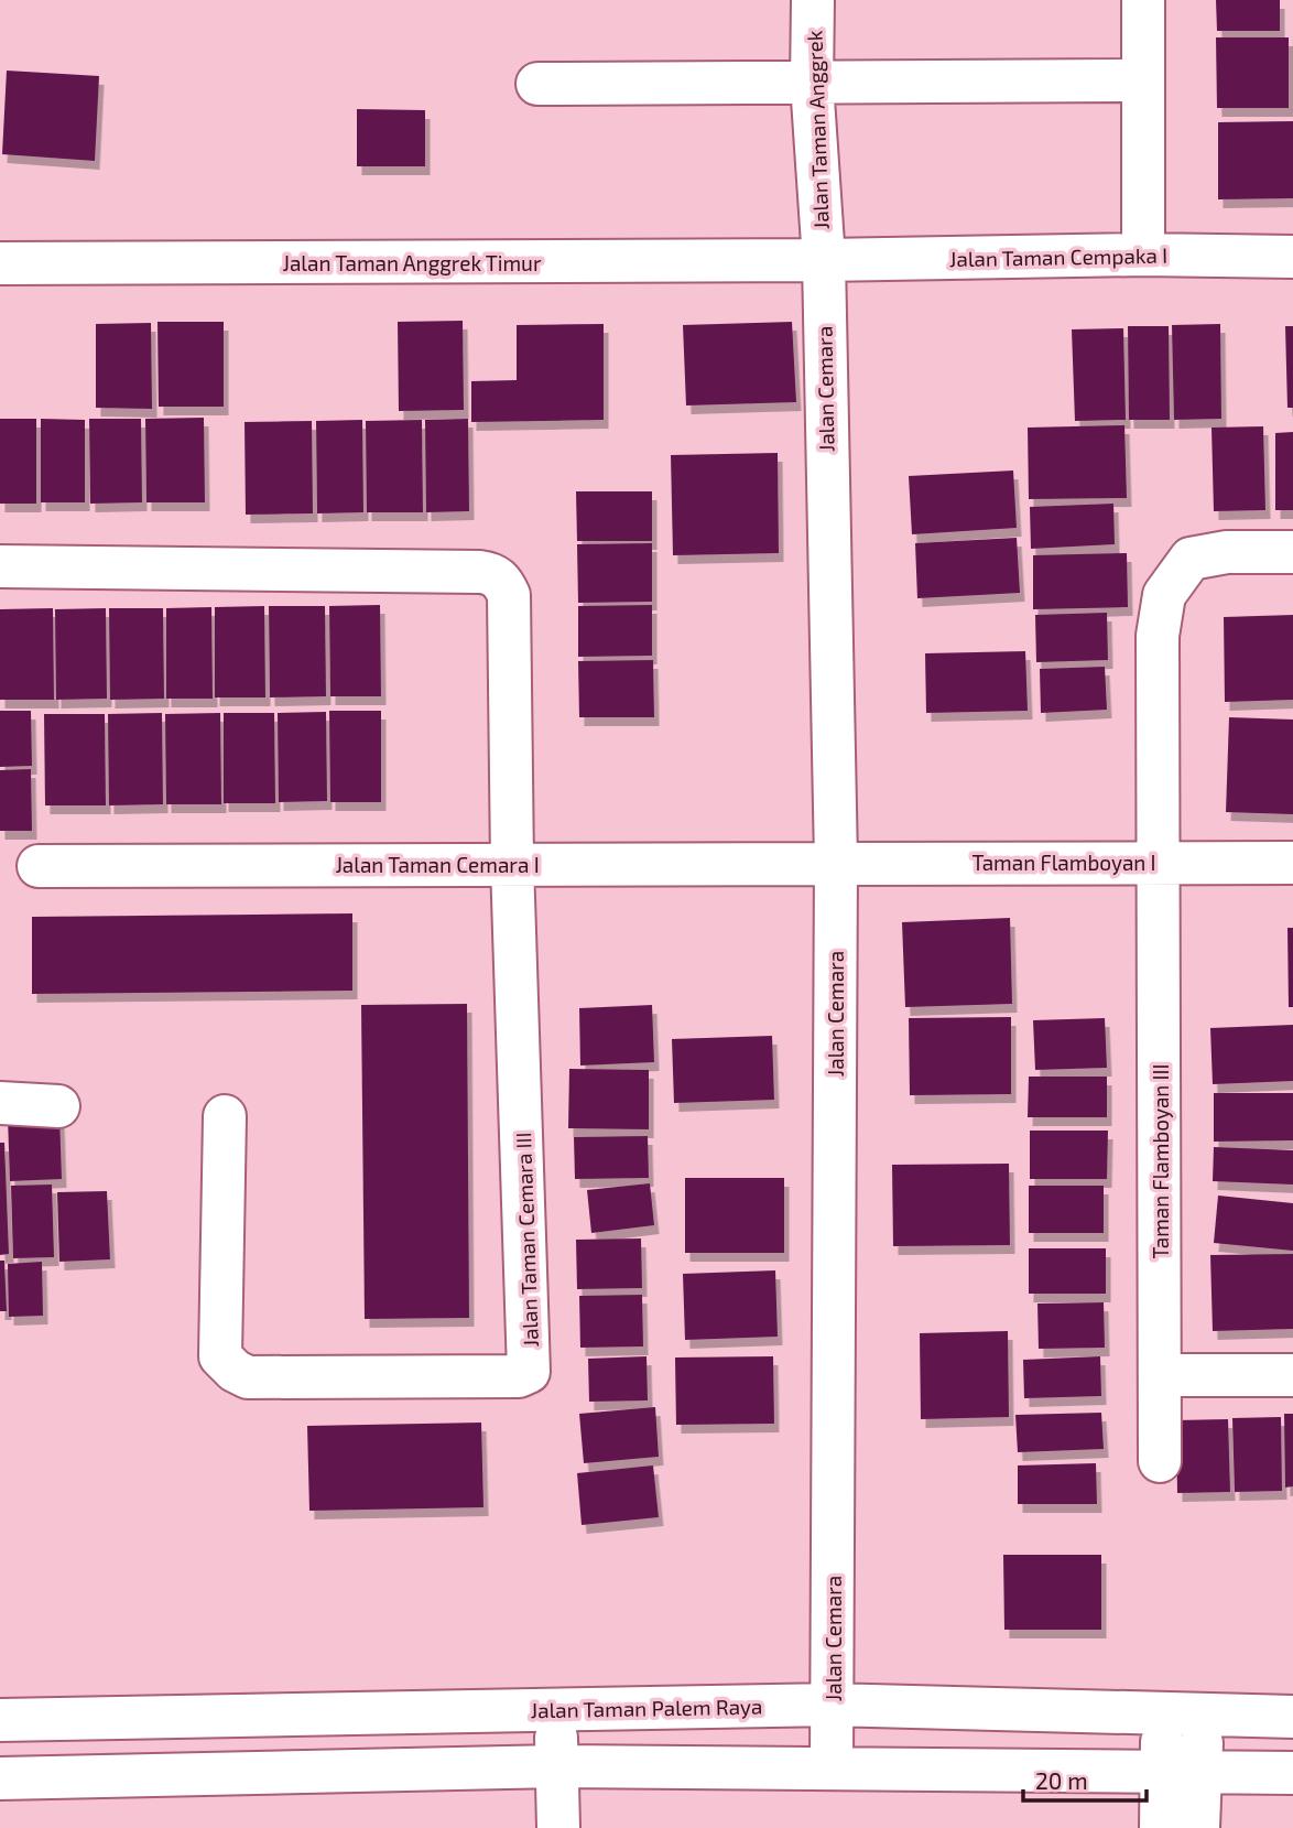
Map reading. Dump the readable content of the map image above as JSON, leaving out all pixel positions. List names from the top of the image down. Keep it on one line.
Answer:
{"streets":{"street":["Jalan Taman Anggrek","Jalan Taman Cempaka I","Jalan Taman Anggrek Timur","Jalan Cemara","Taman Flamboyan I","Jalan Taman Cemara I","Taman Flamboyan III","Jalan Taman Cemara III","Jalan Taman Palem Raya"]},"crossings":[["Jalan Taman Anggrek","Jalan Taman Cempaka I"],["Jalan Taman Anggrek","Jalan Taman Anggrek Timur"],["Jalan Taman Anggrek","Jalan Cemara"],["Jalan Taman Cempaka I","Jalan Taman Anggrek Timur"],["Jalan Taman Cempaka I","Jalan Cemara"],["Jalan Taman Anggrek Timur","Jalan Cemara"],["Jalan Cemara","Taman Flamboyan I"],["Jalan Cemara","Jalan Taman Cemara I"],["Jalan Cemara","Jalan Taman Palem Raya"],["Taman Flamboyan I","Jalan Taman Cemara I"],["Taman Flamboyan I","Taman Flamboyan III"],["Jalan Taman Cemara I","Jalan Taman Cemara III"]],"scale_bar":"20 m"}
